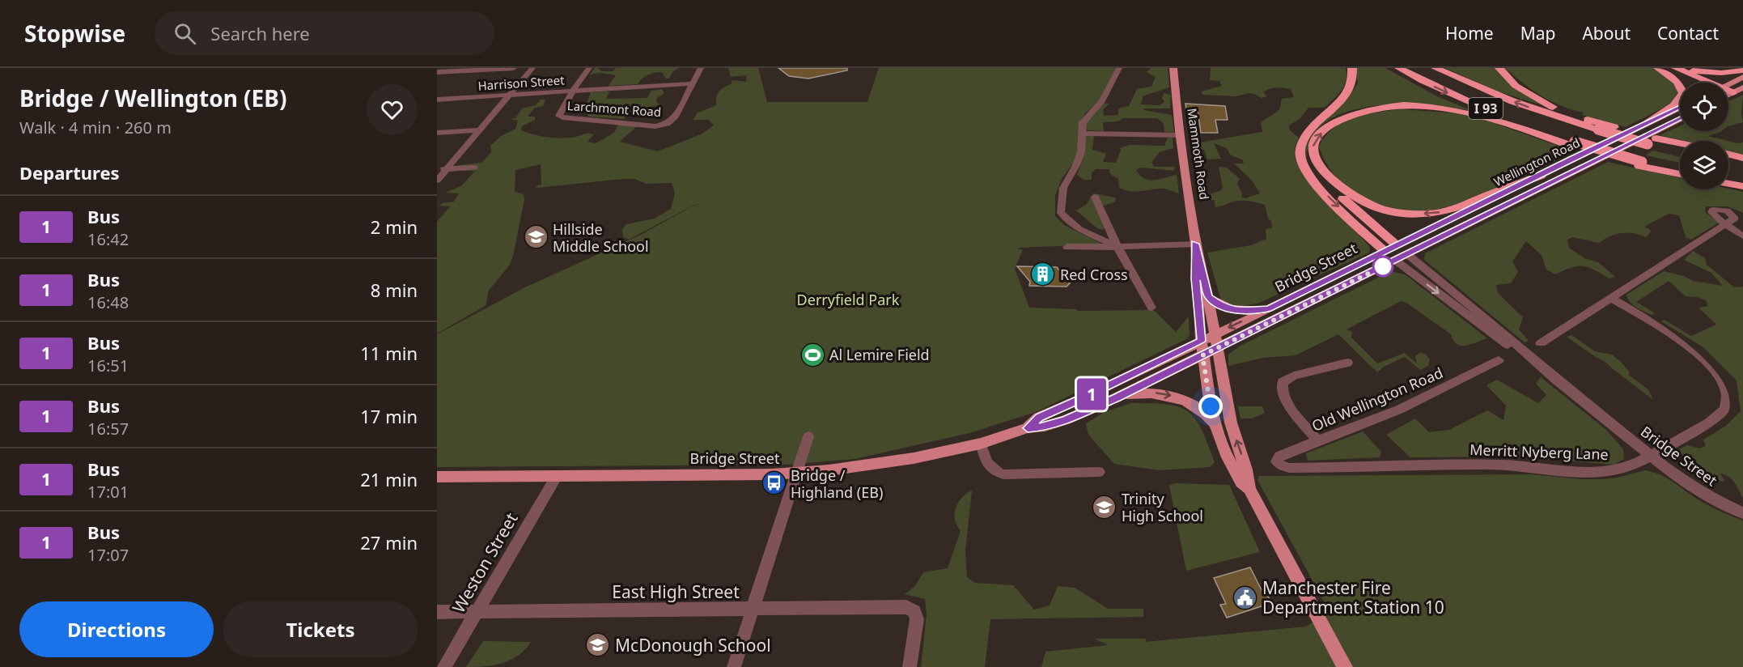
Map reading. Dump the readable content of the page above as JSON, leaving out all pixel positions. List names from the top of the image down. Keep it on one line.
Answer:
{"streets":{"highway":["I 93"],"main road":["Mammoth Road","Wellington Road","Bridge Street"],"street":["Harrison Street","Larchmont Road","Old Wellington Road","Merritt Nyberg Lane","Weston Street","East High Street"]},"crossings":[["Harrison Street","Larchmont Road"],["Mammoth Road","Bridge Street"],["Wellington Road","Bridge Street"],["Bridge Street","Merritt Nyberg Lane"],["Bridge Street","Weston Street"],["Old Wellington Road","Merritt Nyberg Lane"],["Weston Street","East High Street"]],"parks":["Derryfield Park"],"places":{"school or university":["Hillside Middle School","Trinity High School","McDonough School"],"building":["Red Cross"],"sports":["Al Lemire Field"],"bus stop":["Bridge / Highland (EB)"],"public building":["Manchester Fire Department Station 10"]},"lines":["bus line 1"],"page":{"header":"Stopwise","search":"Search here","nav":["Home","Map","About","Contact"],"heading":[["Bridge / Wellington (EB)","Walk · 4 min · 260 m"],"Departures"],"on_map":"1","list":[{"mark":"1","name":"Bus","note":"16:42","value":"2 min"},{"mark":"1","name":"Bus","note":"16:48","value":"8 min"},{"mark":"1","name":"Bus","note":"16:51","value":"11 min"},{"mark":"1","name":"Bus","note":"16:57","value":"17 min"},{"mark":"1","name":"Bus","note":"17:01","value":"21 min"},{"mark":"1","name":"Bus","note":"17:07","value":"27 min"}],"buttons":["Directions","Tickets"]}}
